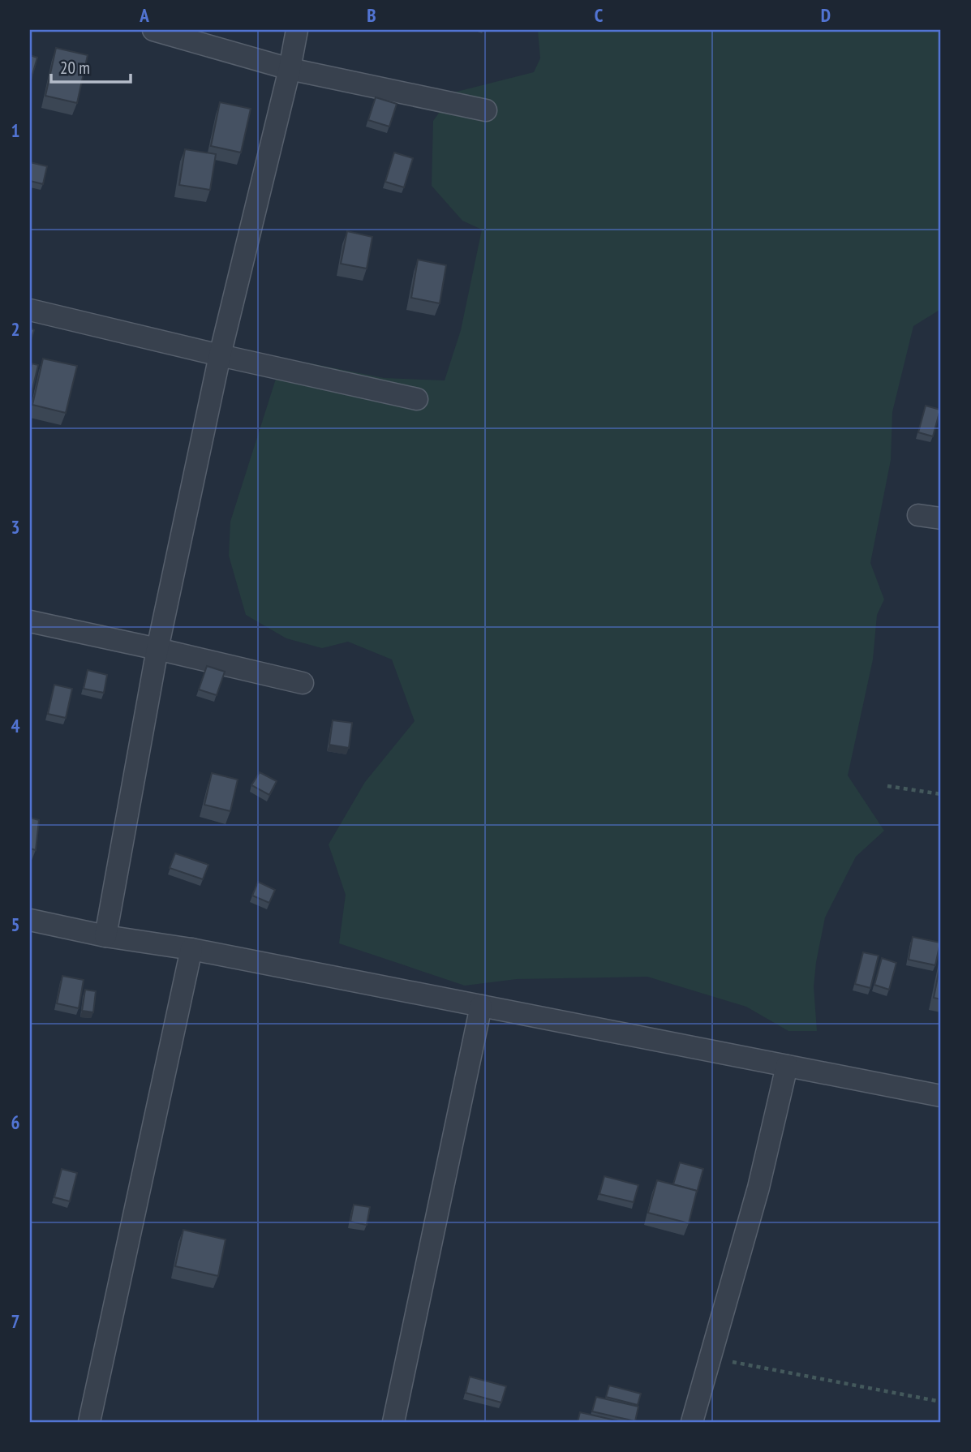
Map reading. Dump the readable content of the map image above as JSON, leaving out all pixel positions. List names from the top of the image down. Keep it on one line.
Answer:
{"scale_bar":"20 m","grid":{"columns":["A","B","C","D"],"rows":["1","2","3","4","5","6","7"]}}
